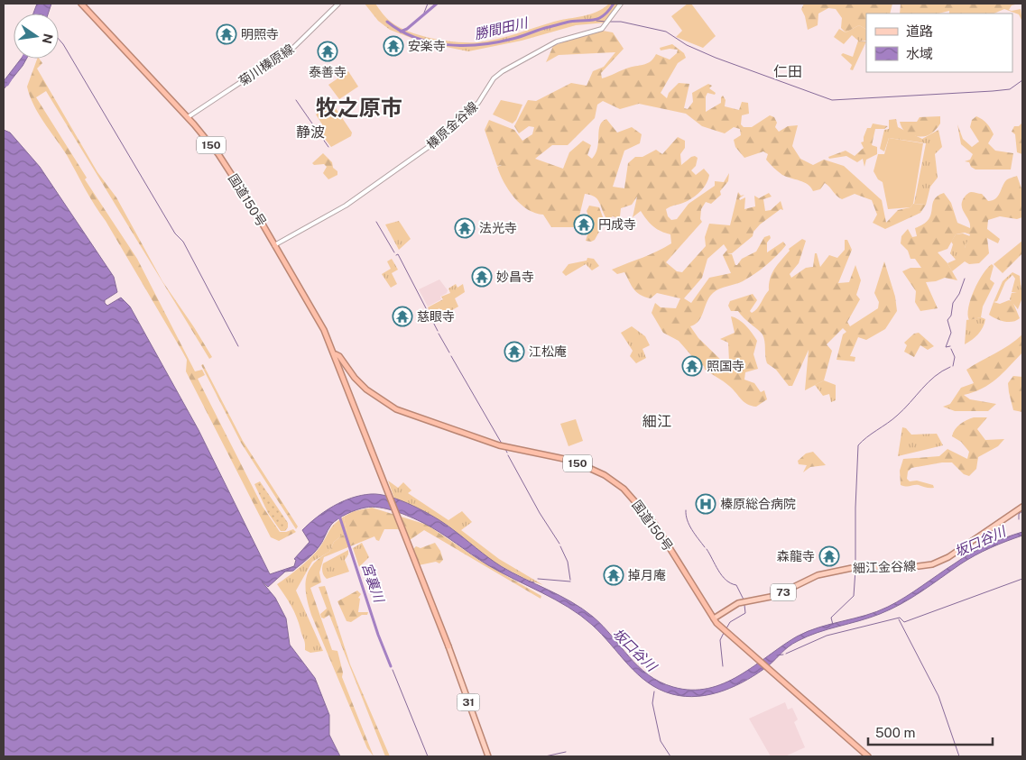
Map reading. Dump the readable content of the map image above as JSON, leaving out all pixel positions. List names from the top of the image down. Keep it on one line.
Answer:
{"streets":{"highway":["150","国道150号"],"main road":["菊川榛原線","榛原金谷線","細江金谷線","73","31"]},"crossings":[["菊川榛原線","国道150号"],["榛原金谷線","国道150号"],["国道150号","細江金谷線"],["国道150号","31"]],"districts":["仁田","牧之原市","静波","細江"],"water":["勝間田川","坂口谷川","宮裏川"],"places":{"temple":["明照寺","安楽寺","泰善寺","円成寺","法光寺","妙昌寺","慈眼寺","江松庵","照国寺","森龍寺","掉月庵"],"hospital":["榛原総合病院"]},"legend":["道路","水域"],"scale_bar":"500 m","north":"right"}
